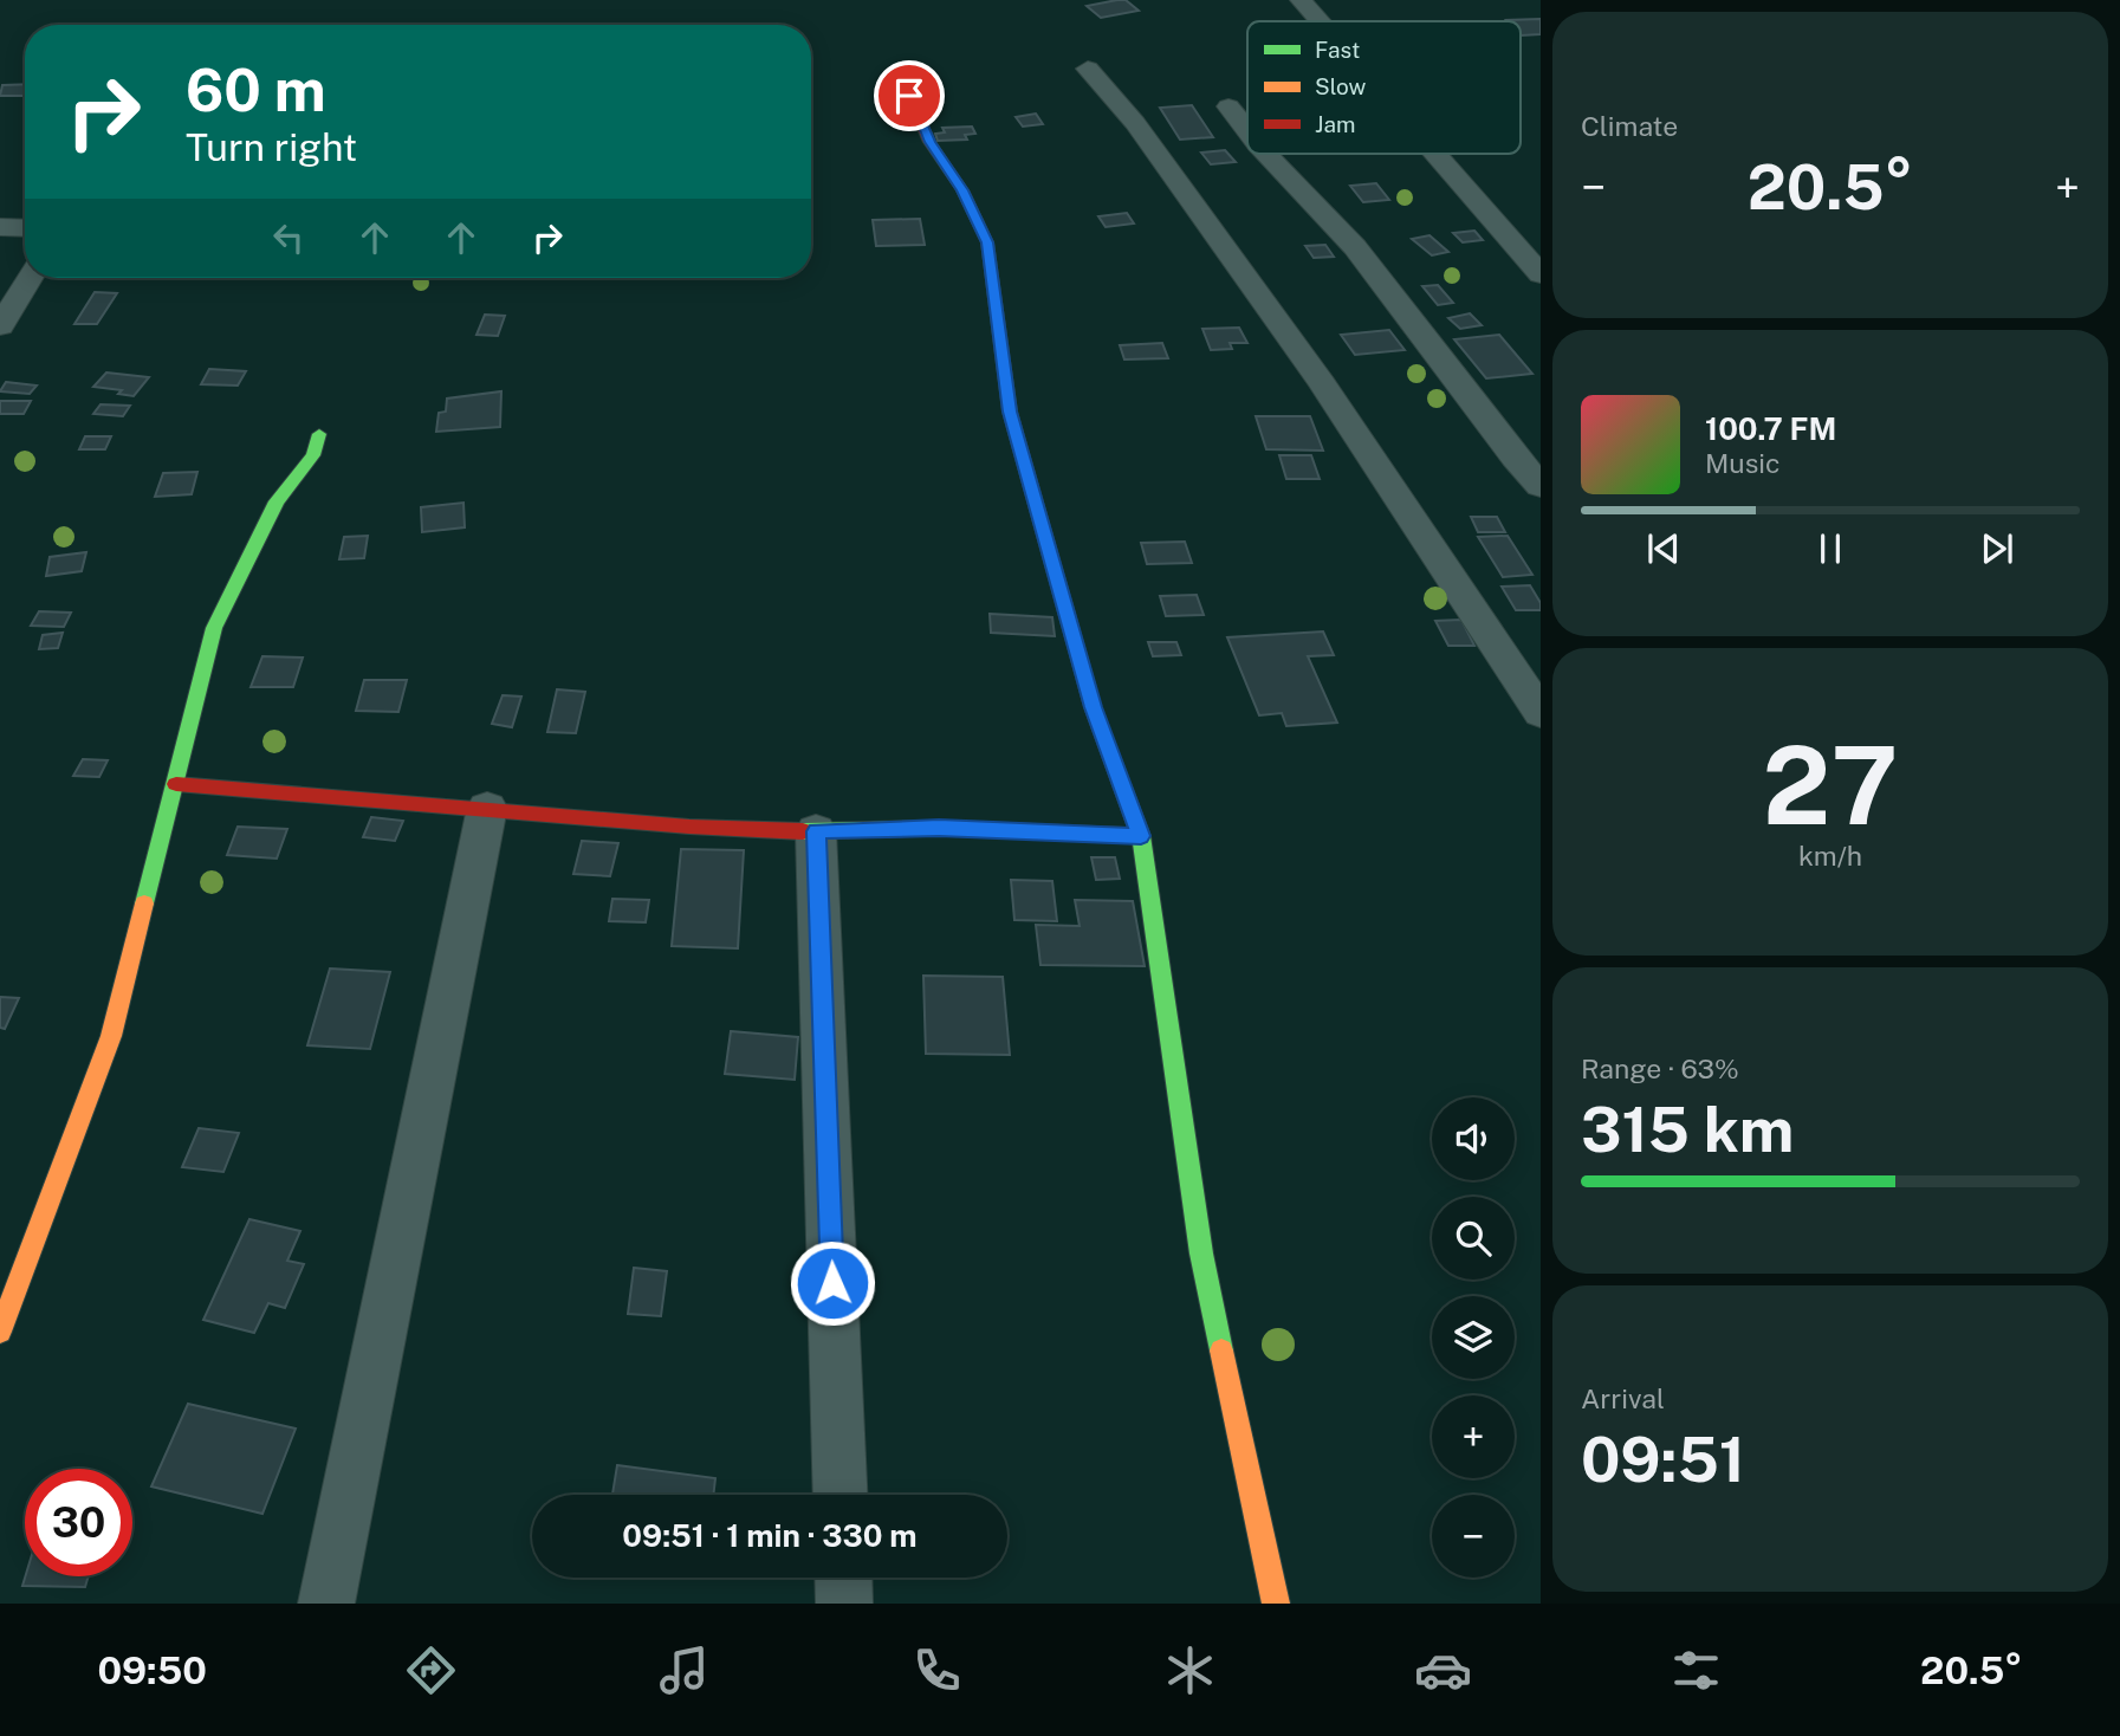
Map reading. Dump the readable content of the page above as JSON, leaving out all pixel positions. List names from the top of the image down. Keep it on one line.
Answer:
{"legend":["Fast","Slow","Jam"],"page":{"tile":["Climate",["27","km/h"],["Range · 63%","315 km"],["Arrival","09:51"]],"turn":["60 m","Turn right"],"heat":["−","20.5°","+"],"song":["100.7 FM","Music"],"map_buttons":["+","−"],"limit":"30","trip":"09:51 · 1 min · 330 m","tabs":["09:50","20.5°"]}}
